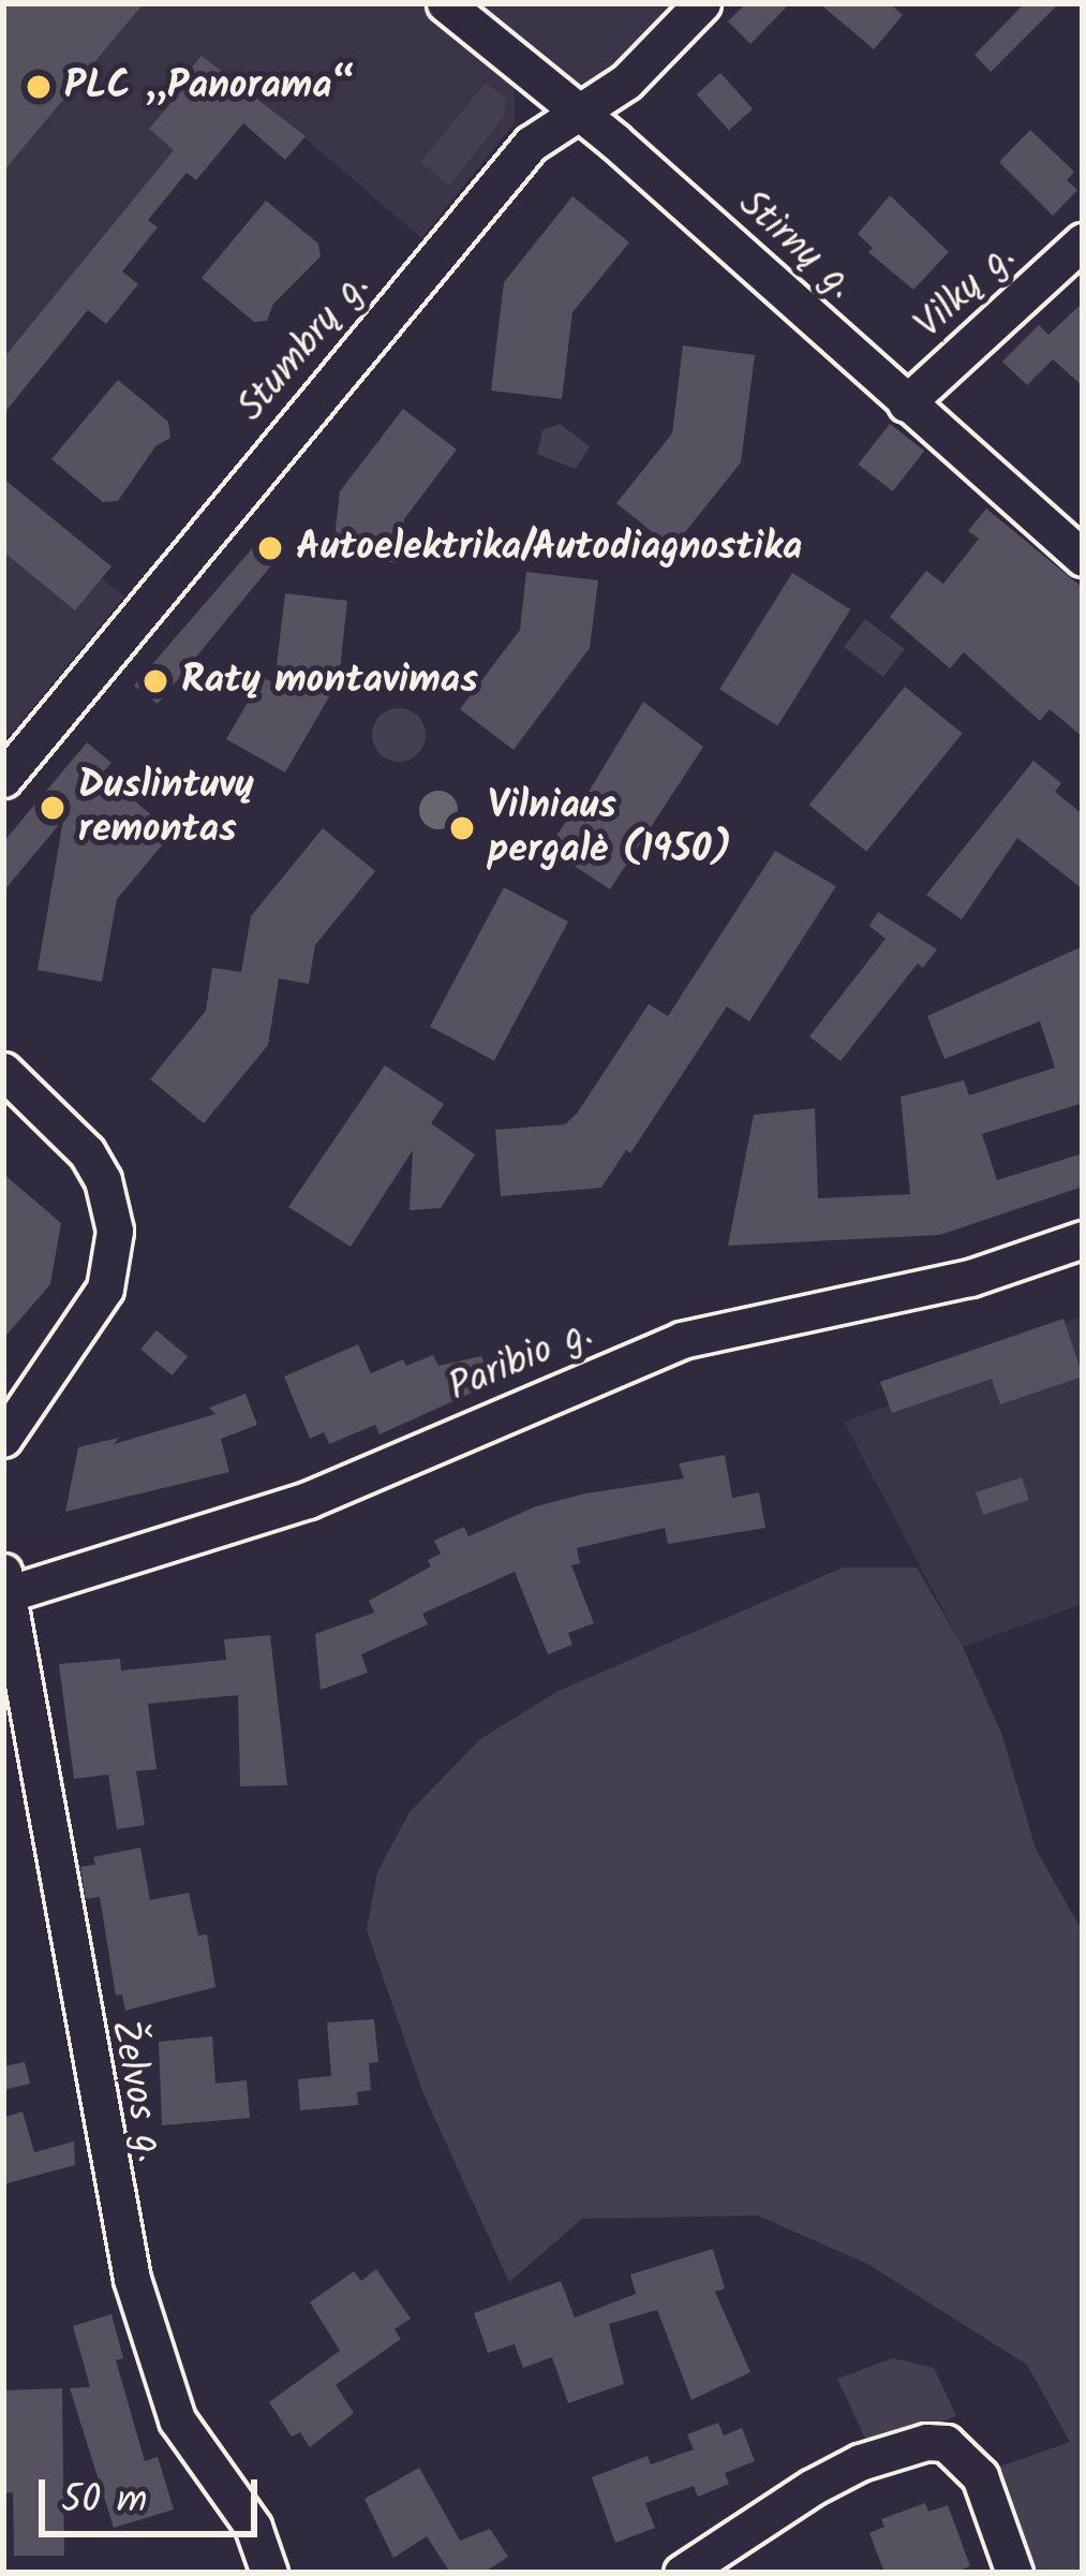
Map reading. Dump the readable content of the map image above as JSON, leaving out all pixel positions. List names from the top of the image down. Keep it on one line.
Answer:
{"streets":{"street":["Stirnų g.","Vilkų g.","Stumbrų g.","Paribio g.","Želvos g."]},"crossings":[["Stirnų g.","Vilkų g."],["Stirnų g.","Stumbrų g."],["Paribio g.","Želvos g."]],"places":["PLC „Panorama“","Autoelektrika/Autodiagnostika","Ratų montavimas","Duslintuvų remontas","Vilniaus pergalė (1950)"],"scale_bar":"50 m"}
